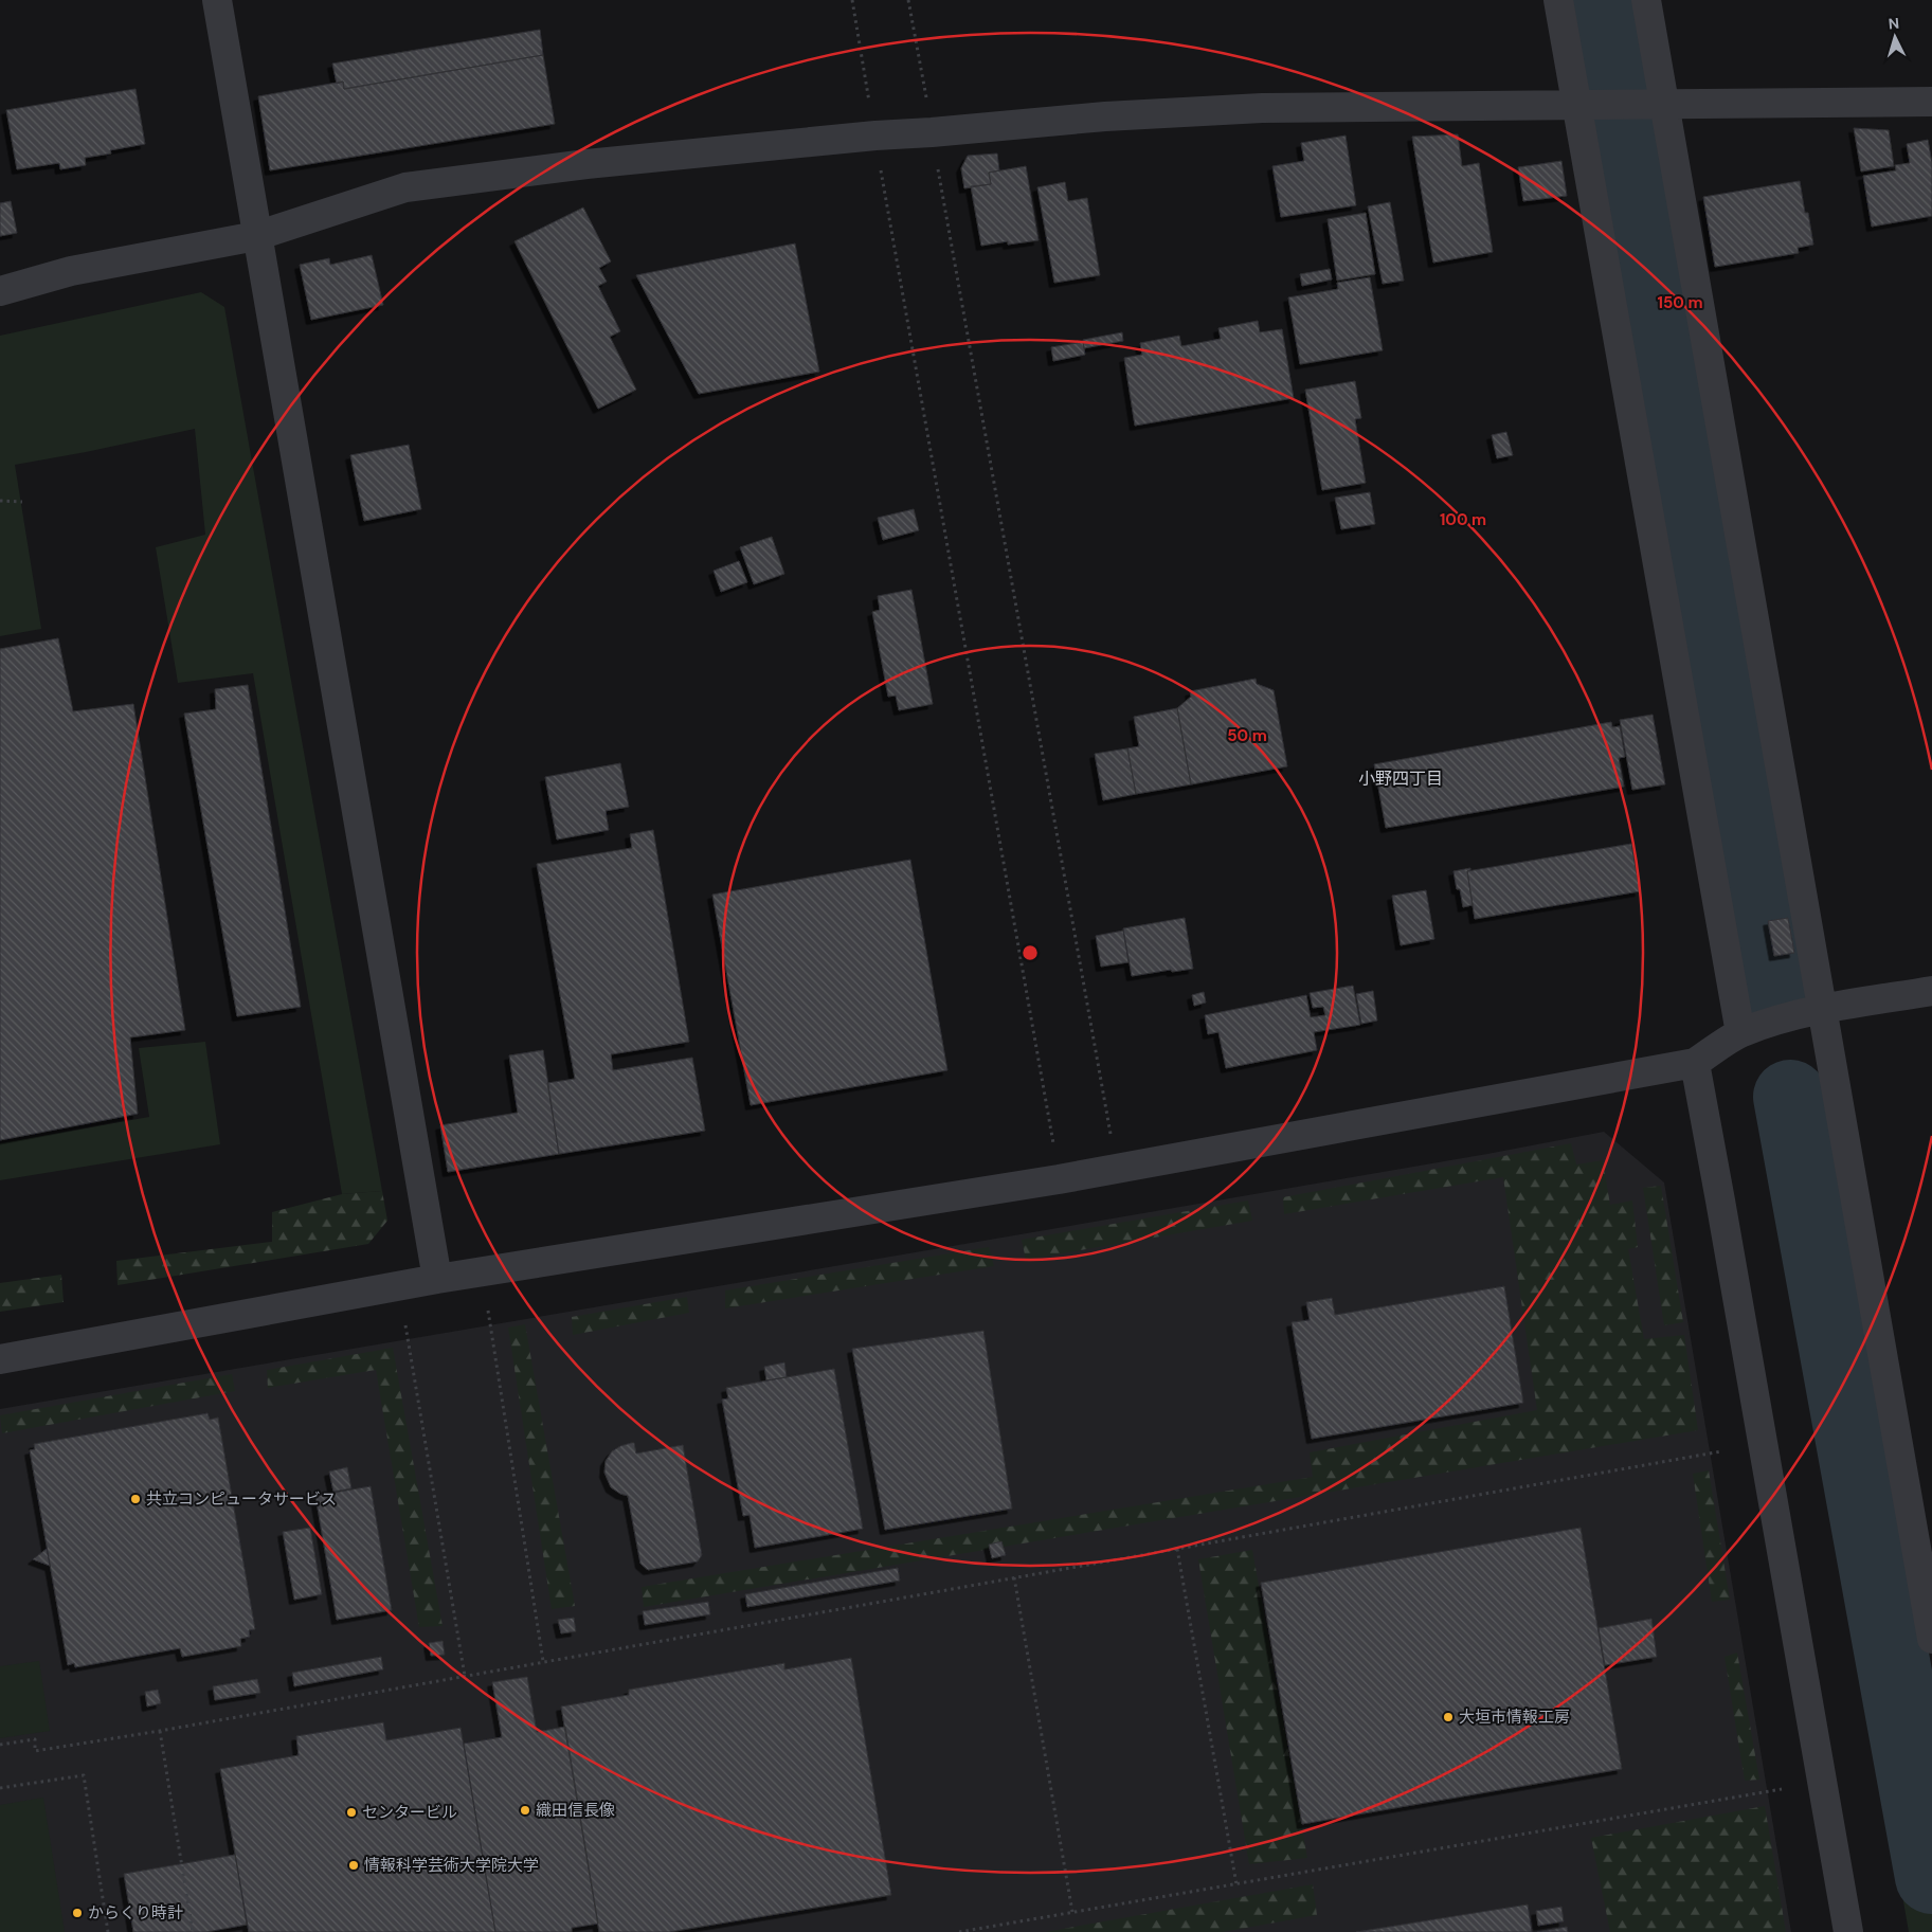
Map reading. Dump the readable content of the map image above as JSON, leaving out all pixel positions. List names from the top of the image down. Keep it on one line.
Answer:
{"districts":["小野四丁目"],"places":["共立コンピュータサービス","大垣市情報工房","織田信長像","センタービル","情報科学芸術大学院大学","からくり時計"],"north":"top","rings":["150 m","100 m","50 m"]}
